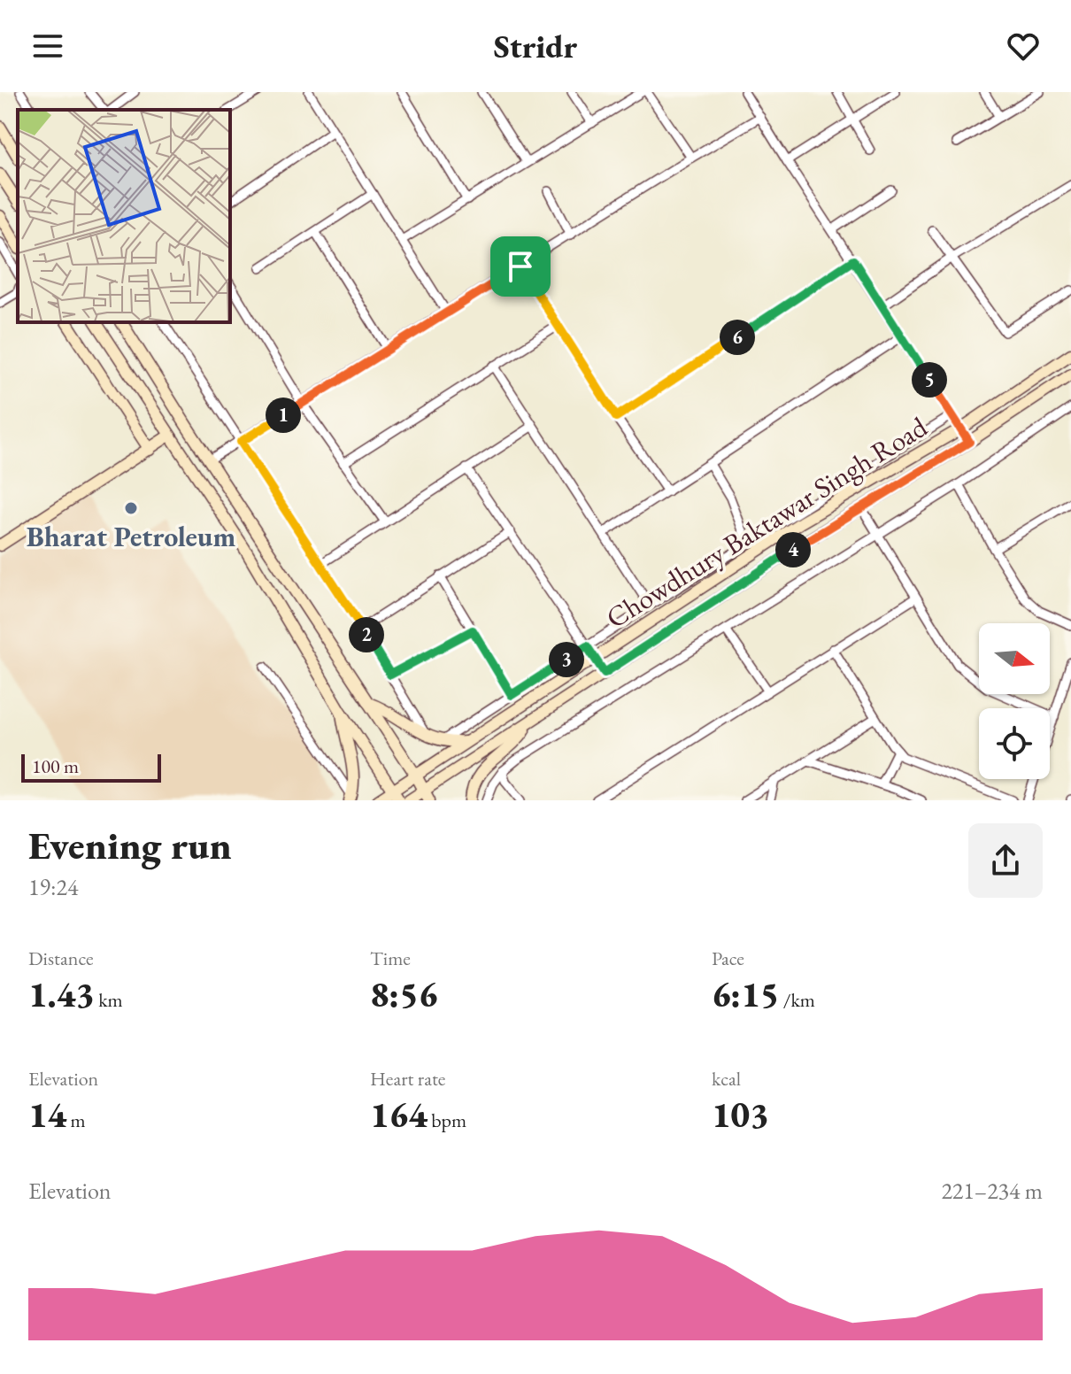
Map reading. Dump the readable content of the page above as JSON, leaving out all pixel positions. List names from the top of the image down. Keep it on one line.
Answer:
{"streets":{"main road":["Chowdhury Baktawar Singh Road"]},"places":["Bharat Petroleum"],"scale_bar":"100 m","north":"right","page":{"header":"Stridr","pins":["6","5","1","4","2","3"],"scale":"100 m","heading":["Evening run","19:24"],"stats":[["Distance","1.43 km"],["Time","8:56"],["Pace","6:15 /km"],["Elevation","14 m"],["Heart rate","164 bpm"],["kcal","103"]],"chart":["Elevation","221–234 m"]}}
